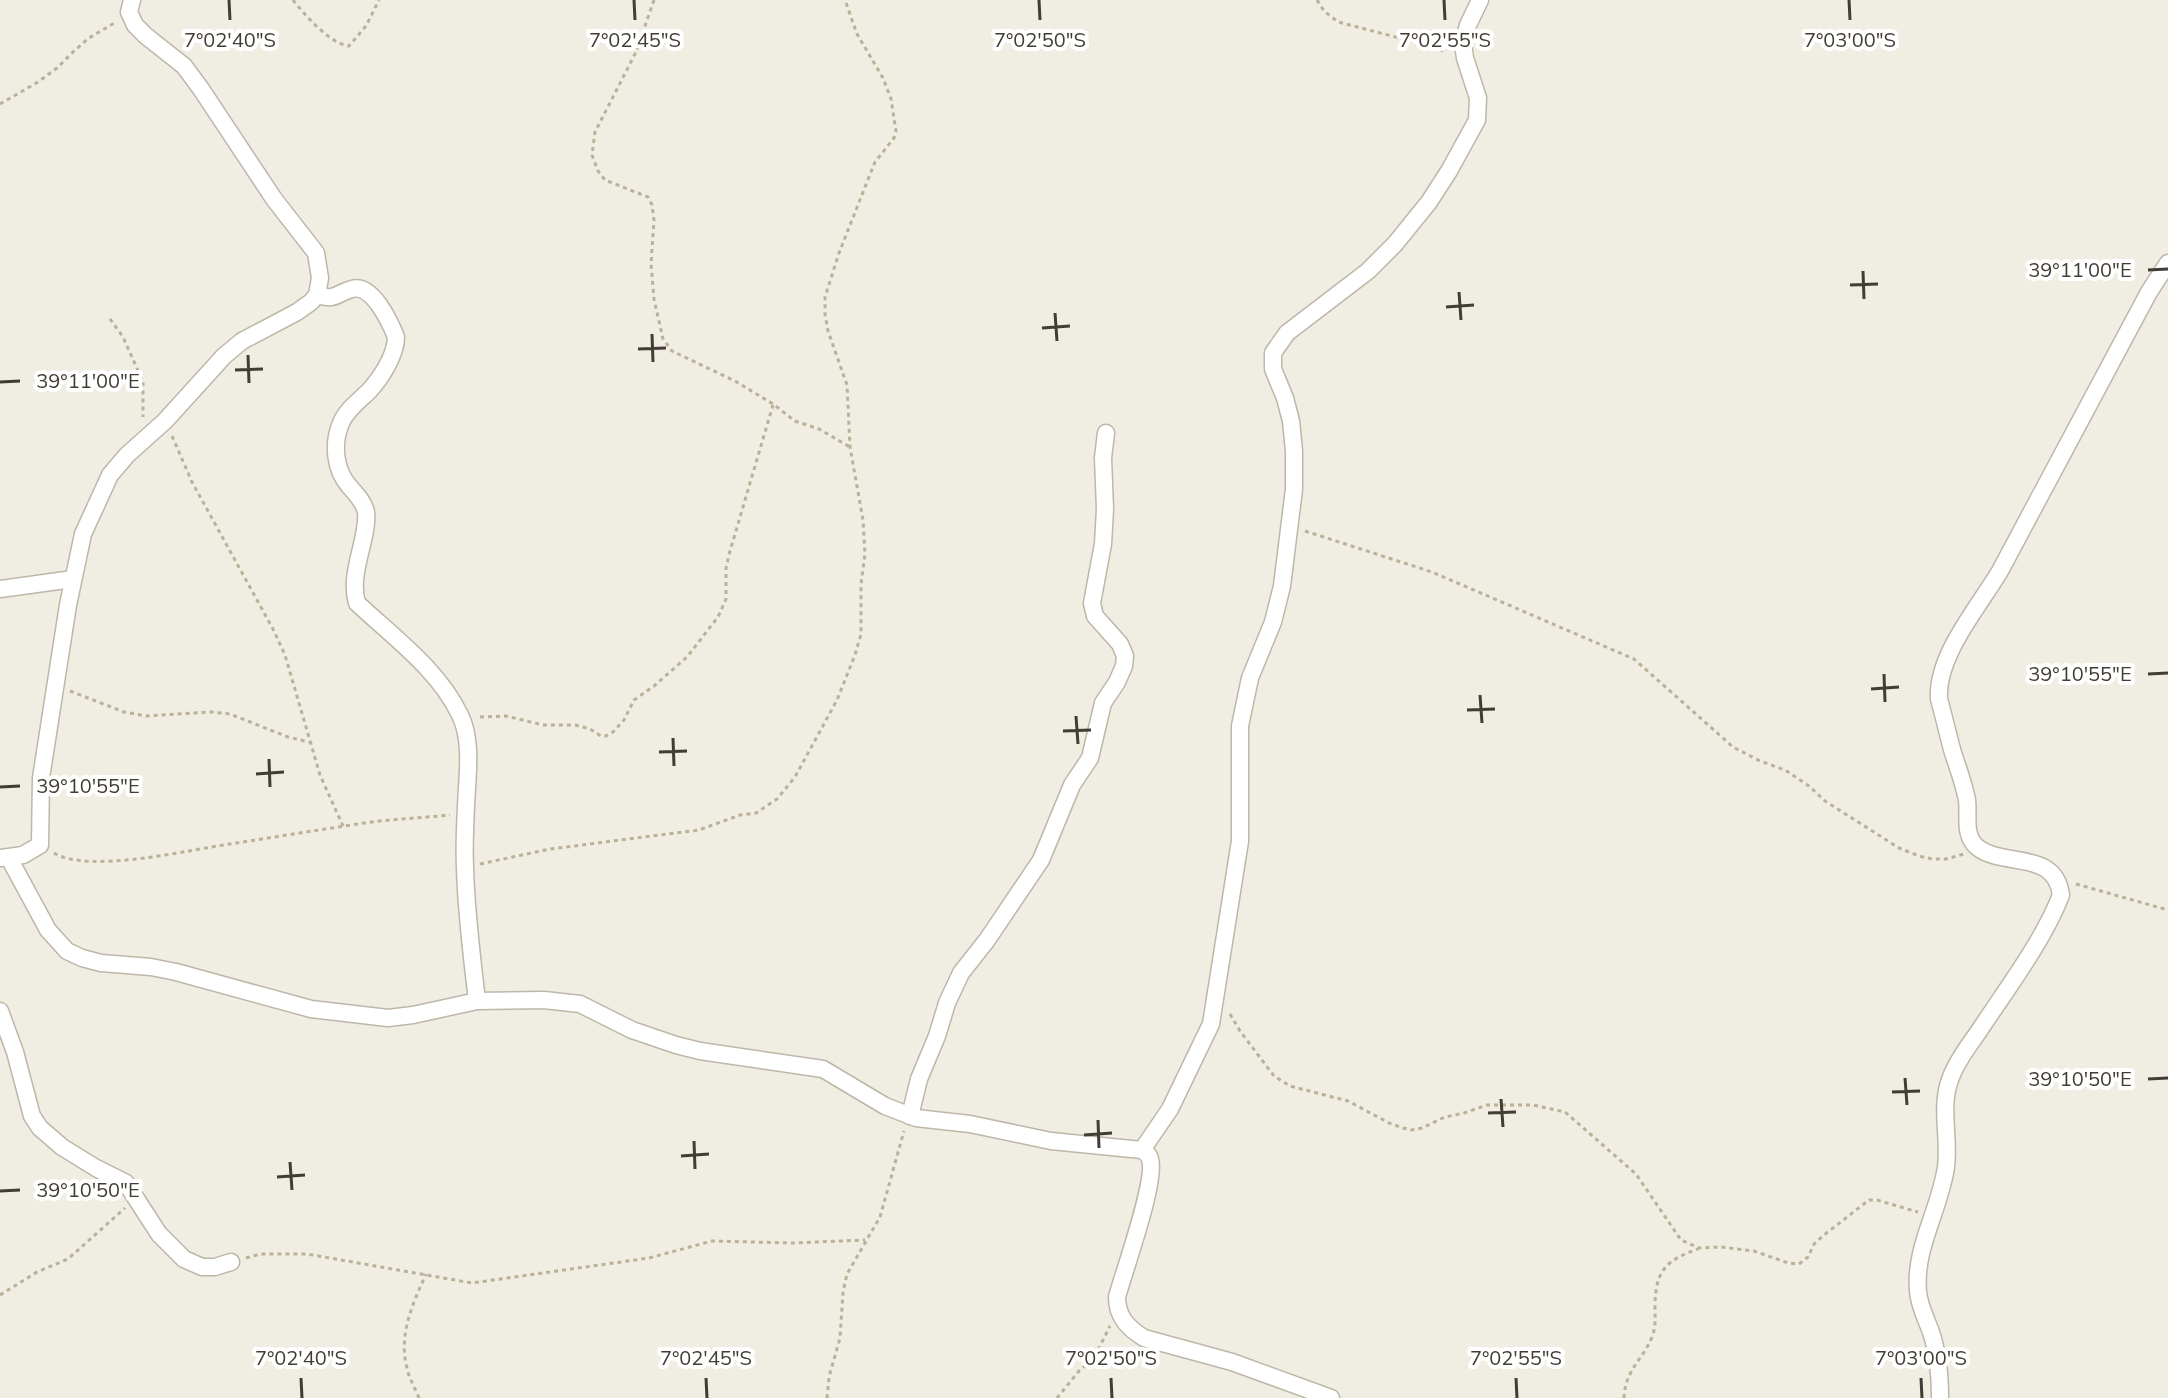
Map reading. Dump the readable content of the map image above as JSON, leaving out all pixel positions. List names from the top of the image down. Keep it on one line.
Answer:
{"coordinates":["7°02'40\"S","7°02'45\"S","7°02'50\"S","7°02'55\"S","7°03'00\"S","39°11'00\"E","39°10'55\"E","39°10'50\"E"]}
